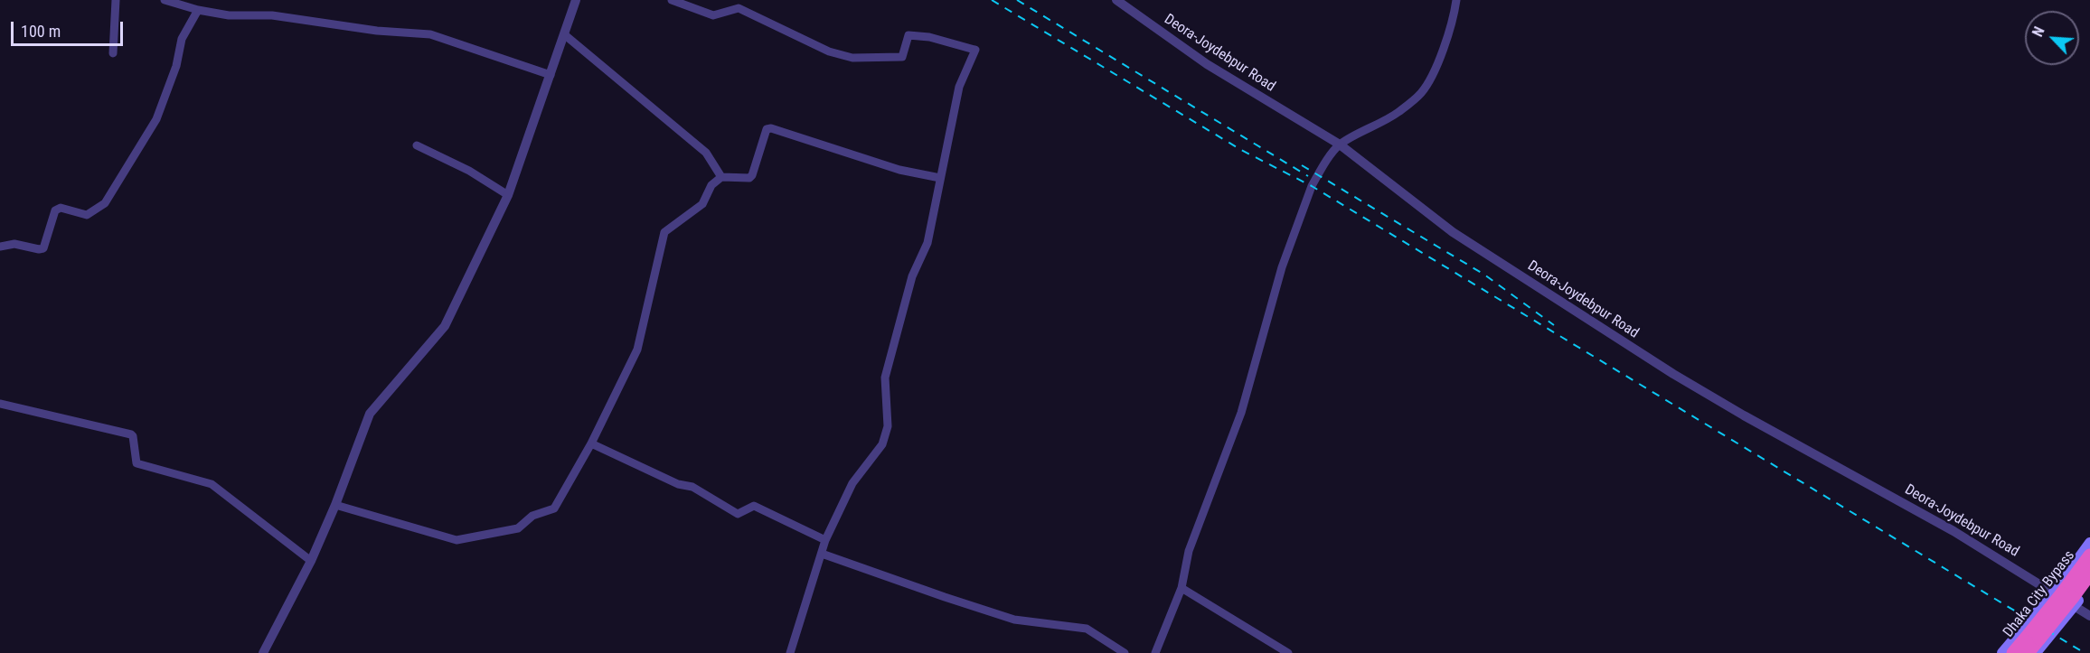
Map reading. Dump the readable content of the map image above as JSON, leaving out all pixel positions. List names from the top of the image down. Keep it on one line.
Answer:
{"streets":{"highway":["Dhaka City Bypass"],"street":["Deora-Joydebpur Road"]},"crossings":[["Deora-Joydebpur Road","Dhaka City Bypass"]],"scale_bar":"100 m","north":"top left"}
